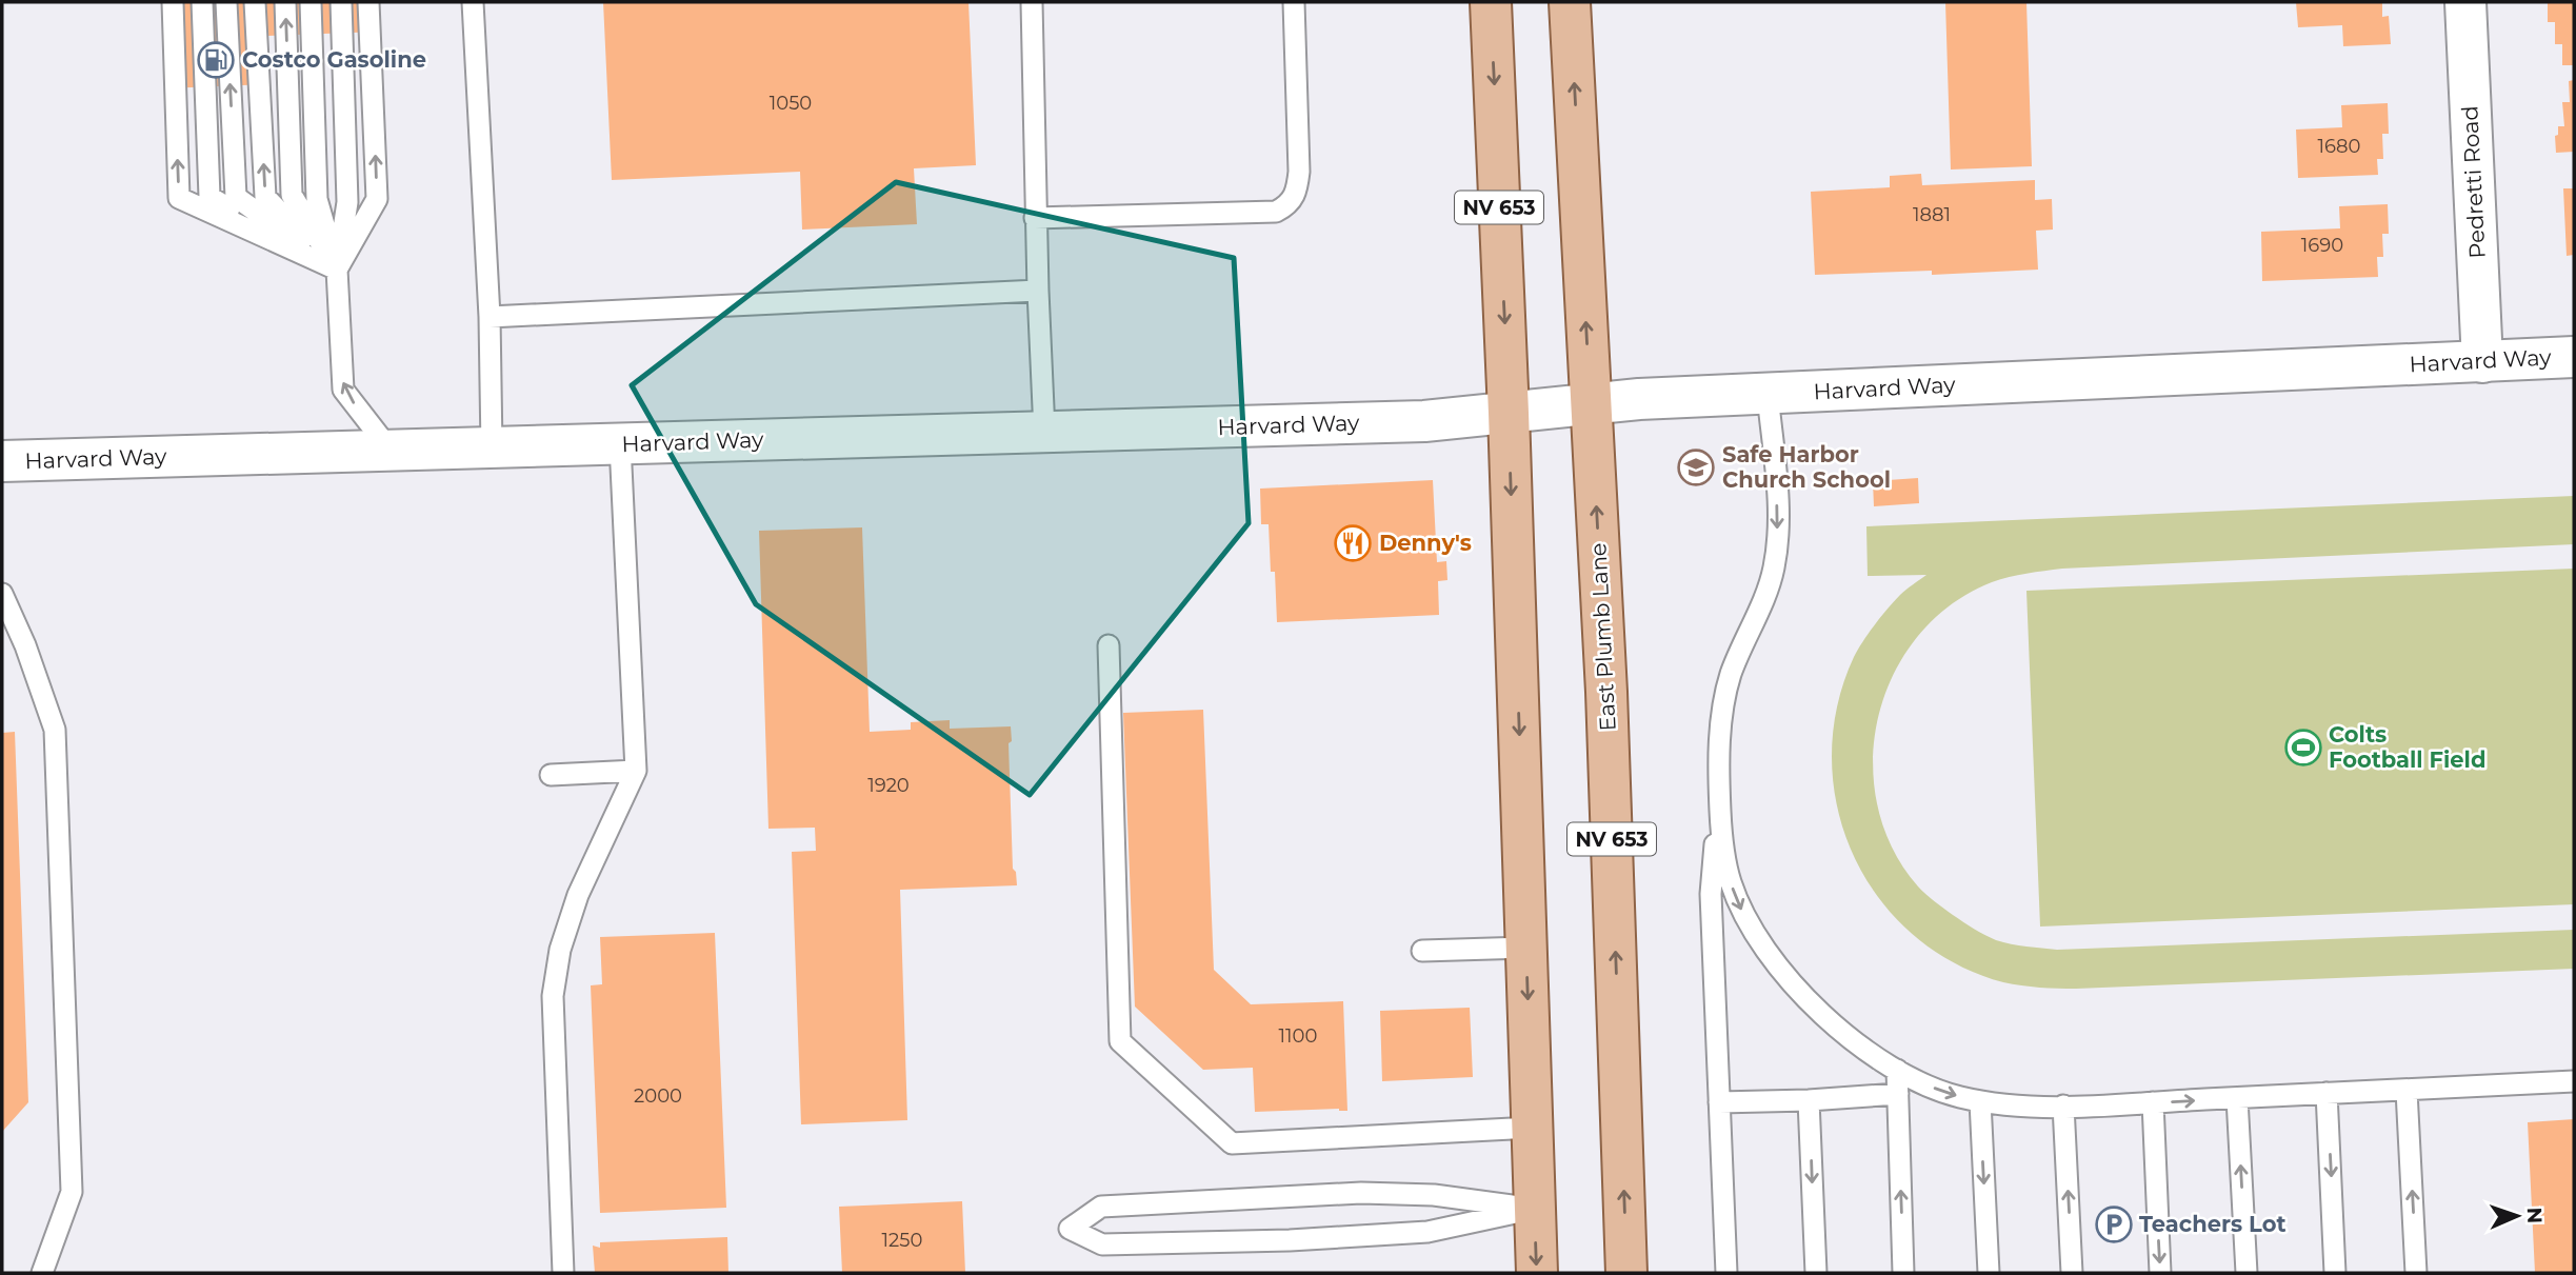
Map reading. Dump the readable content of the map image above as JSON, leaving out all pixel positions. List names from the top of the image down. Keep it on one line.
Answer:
{"streets":{"main road":["NV 653","East Plumb Lane"],"street":["Pedretti Road","Harvard Way"]},"crossings":[["Pedretti Road","Harvard Way"],["NV 653","Harvard Way"],["Harvard Way","East Plumb Lane"]],"places":{"fuel station":["Costco Gasoline"],"school or university":["Safe Harbor Church School"],"restaurant":["Denny's"],"sports":["Colts Football Field"],"parking":["Teachers Lot"]},"house_numbers":["1050","1680","1881","1690","1920","1100","2000","1250"],"north":"right"}
